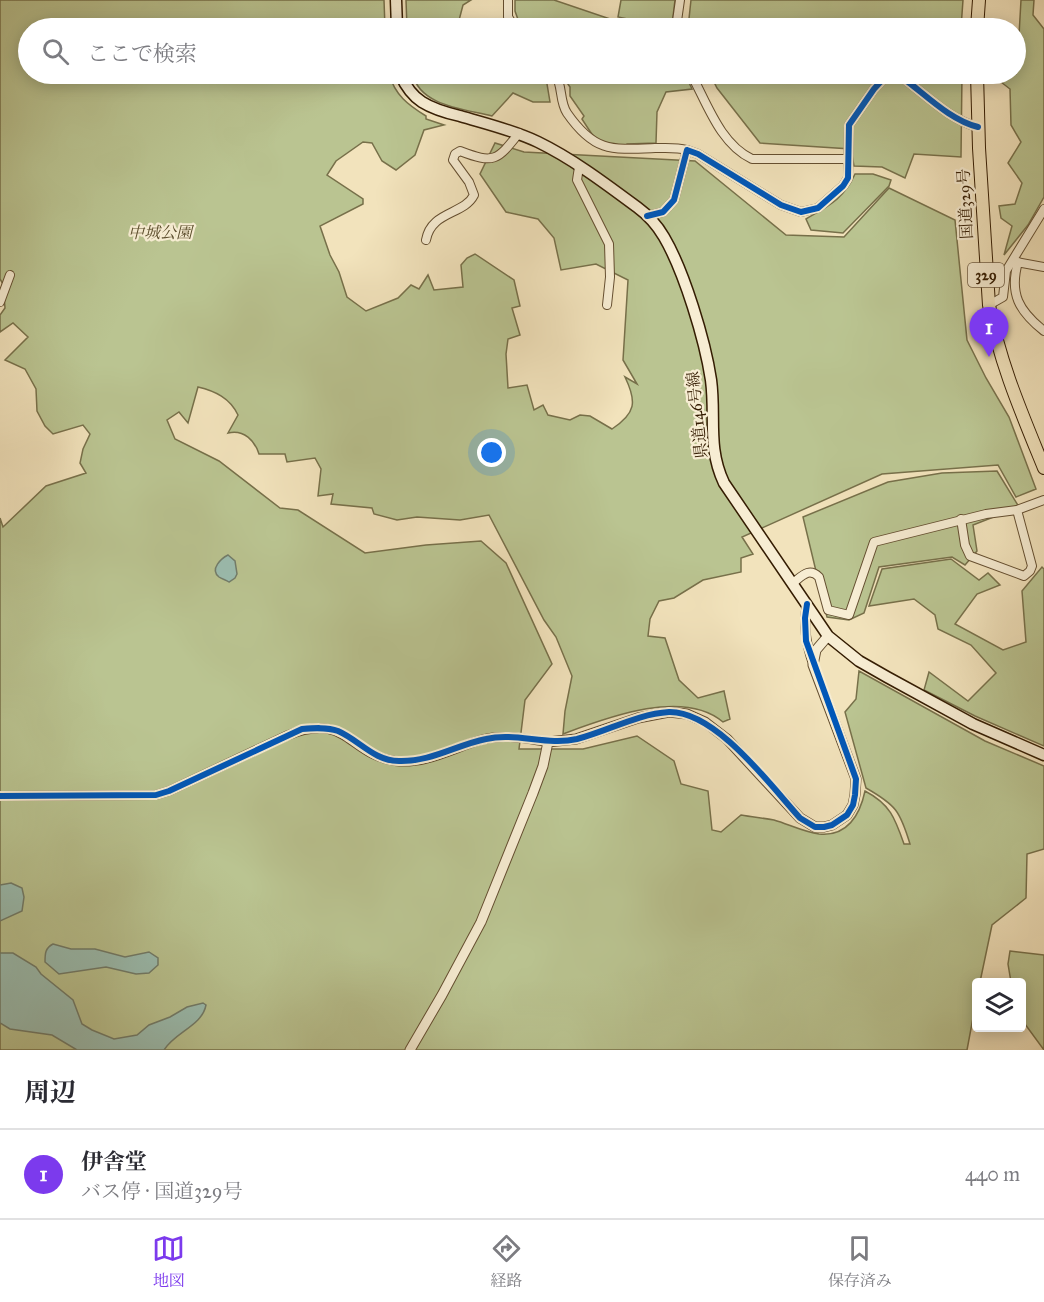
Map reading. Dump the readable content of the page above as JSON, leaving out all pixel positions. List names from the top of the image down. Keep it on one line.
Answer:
{"streets":{"highway":["国道329号","329"],"main road":["県道146号線"]},"parks":["中城公園"],"page":{"search":"ここで検索","pins":"1","heading":"周辺","list":[{"mark":"1","name":"伊舎堂","note":"バス停 · 国道329号","value":"440 m"}],"nav":["地図","経路","保存済み"]}}
